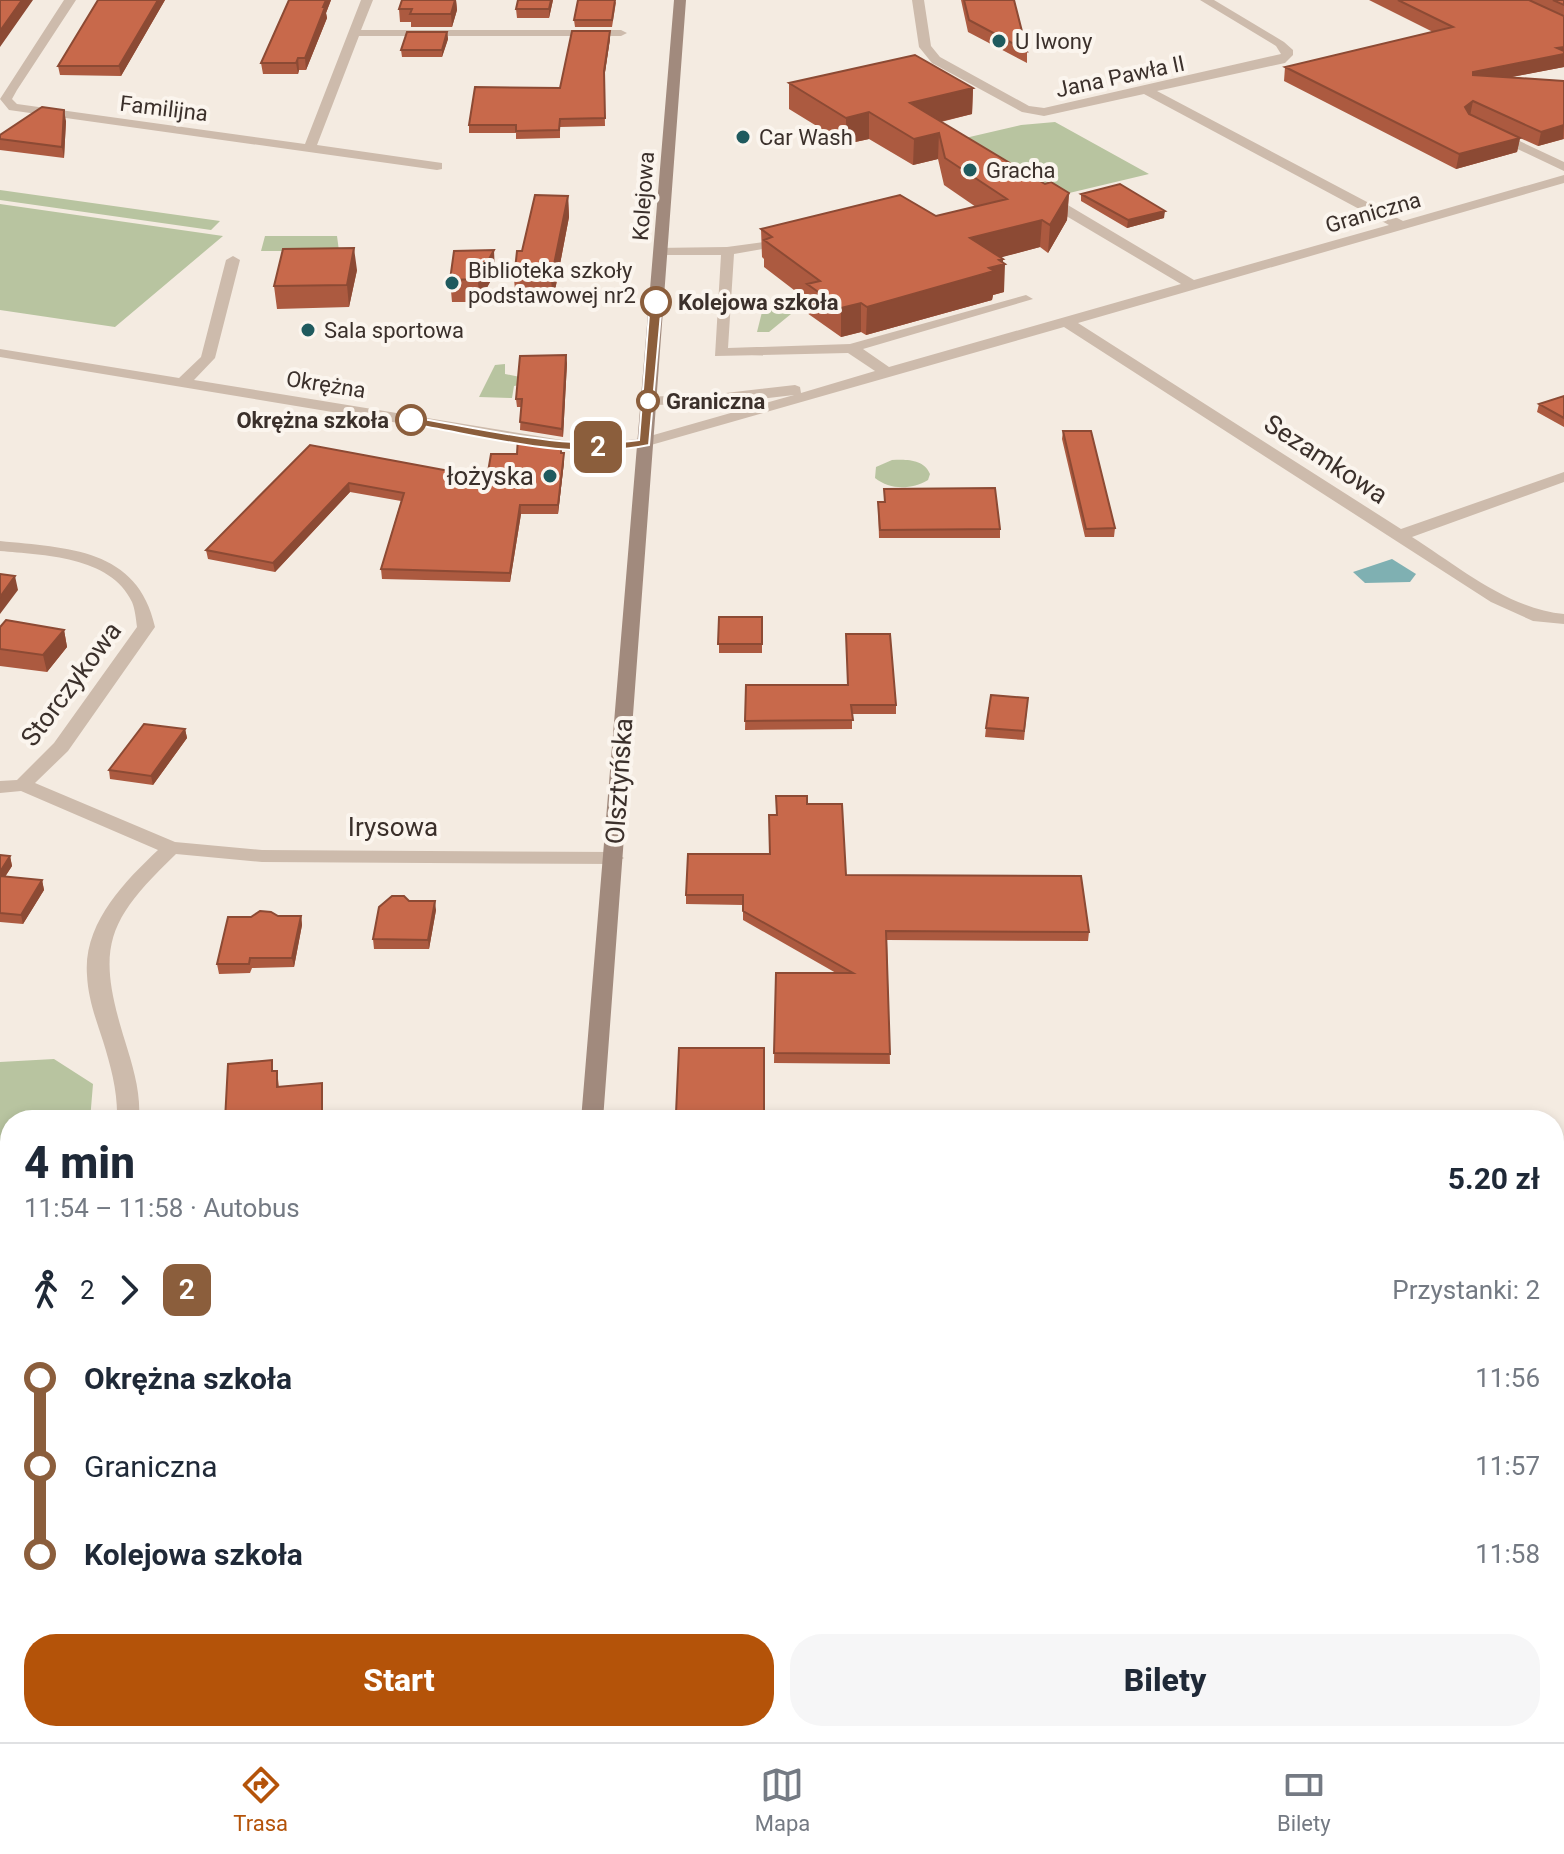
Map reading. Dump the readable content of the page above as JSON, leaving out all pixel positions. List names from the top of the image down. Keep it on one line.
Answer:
{"streets":{"street":["Jana Pawła II","Familijna","Kolejowa","Graniczna","Okrężna","Sezamkowa","Storczykowa","Olsztyńska","Irysowa"]},"crossings":[["Kolejowa","Graniczna"],["Kolejowa","Okrężna"],["Kolejowa","Olsztyńska"],["Graniczna","Okrężna"],["Graniczna","Sezamkowa"],["Graniczna","Olsztyńska"],["Okrężna","Olsztyńska"],["Storczykowa","Irysowa"],["Olsztyńska","Irysowa"]],"places":["U Iwony","Car Wash","Gracha","Biblioteka szkoły podstawowej nr2","Kolejowa szkoła","Sala sportowa","Graniczna","Okrężna szkoła","łożyska"],"lines":["bus line 2"],"page":{"on_map":"2","heading":["4 min","11:54 – 11:58 · Autobus","5.20 zł"],"legs":["2","2","Przystanki: 2"],"list":[{"name":"Okrężna szkoła","value":"11:56"},{"name":"Graniczna","value":"11:57"},{"name":"Kolejowa szkoła","value":"11:58"}],"buttons":["Start","Bilety"],"tabs":["Trasa","Mapa","Bilety"]}}
